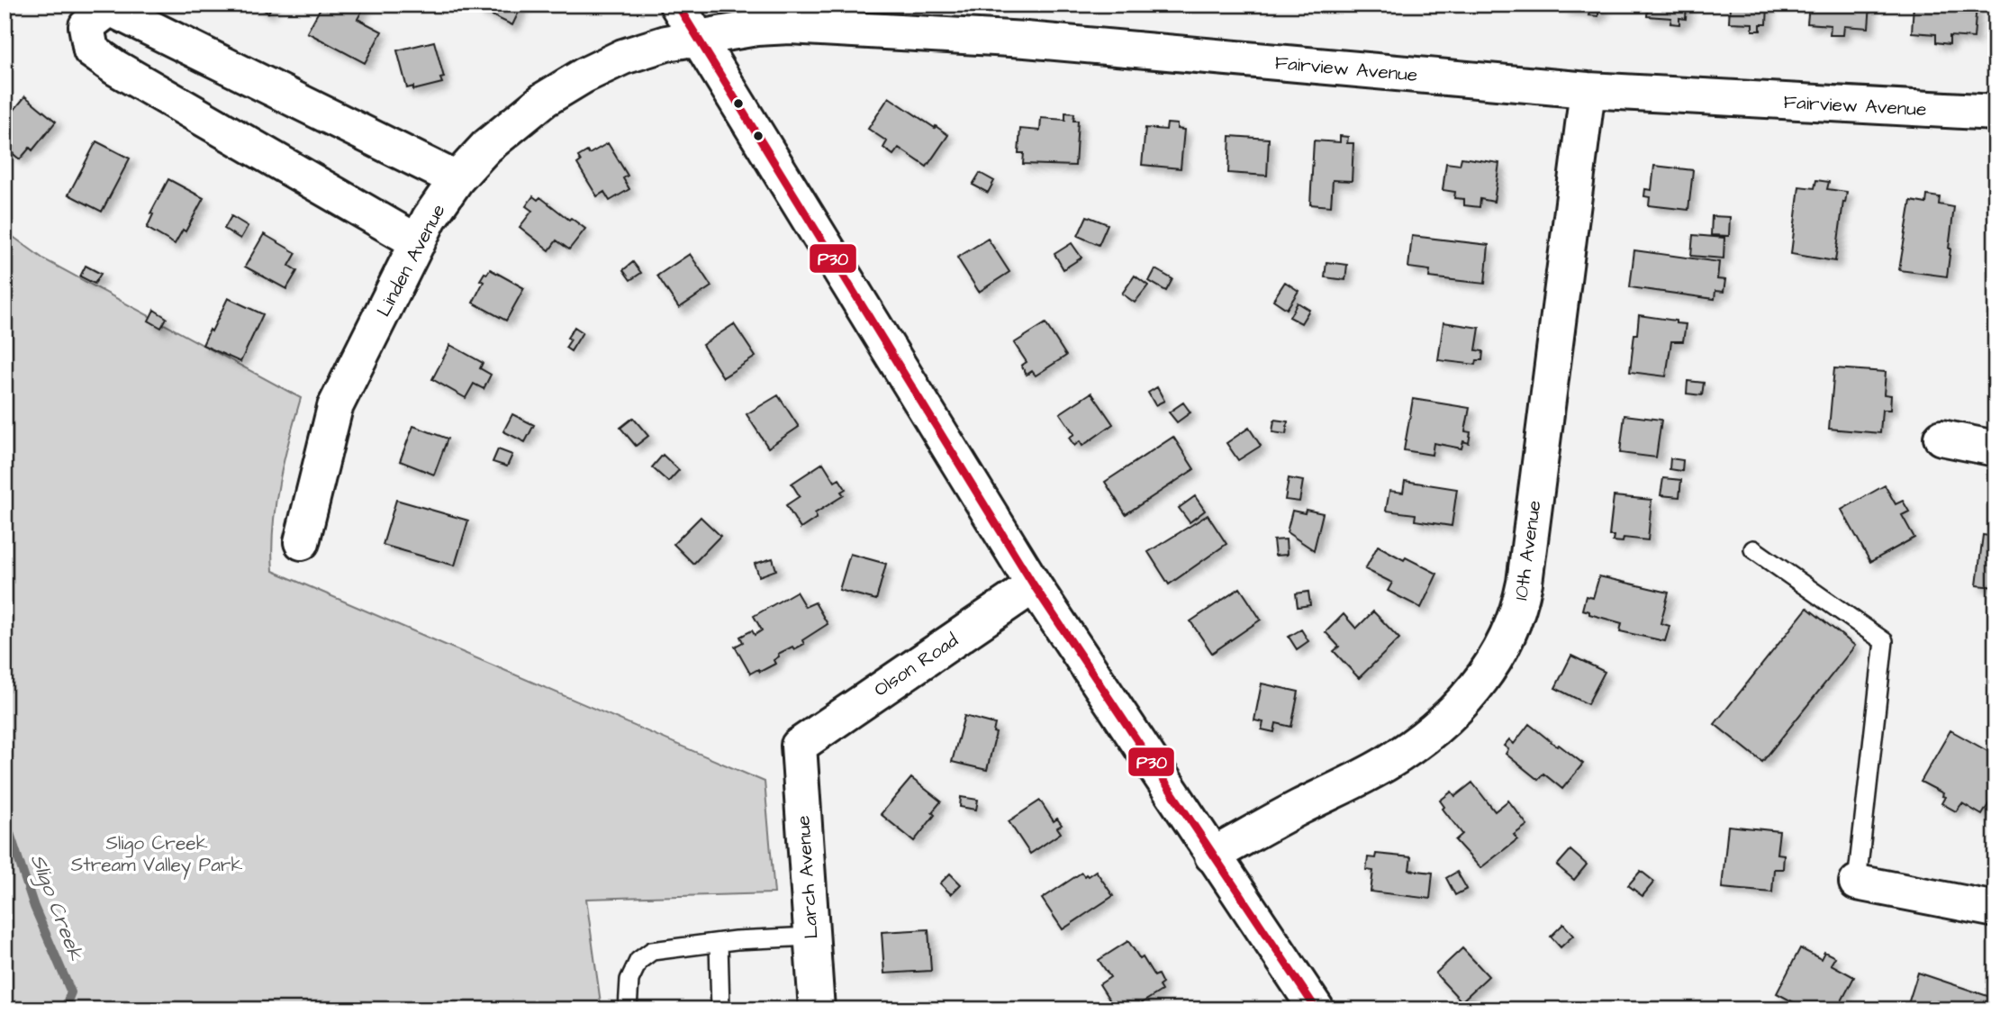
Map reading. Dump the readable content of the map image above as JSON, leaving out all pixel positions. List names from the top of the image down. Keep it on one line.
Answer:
{"streets":{"street":["Fairview Avenue","Linden Avenue","10th Avenue","Olson Road","Larch Avenue"]},"crossings":[["Fairview Avenue","Linden Avenue"],["Fairview Avenue","10th Avenue"],["Olson Road","Larch Avenue"]],"water":["Sligo Creek"],"parks":["Sligo Creek Stream Valley Park"],"lines":["transit line P30"]}
